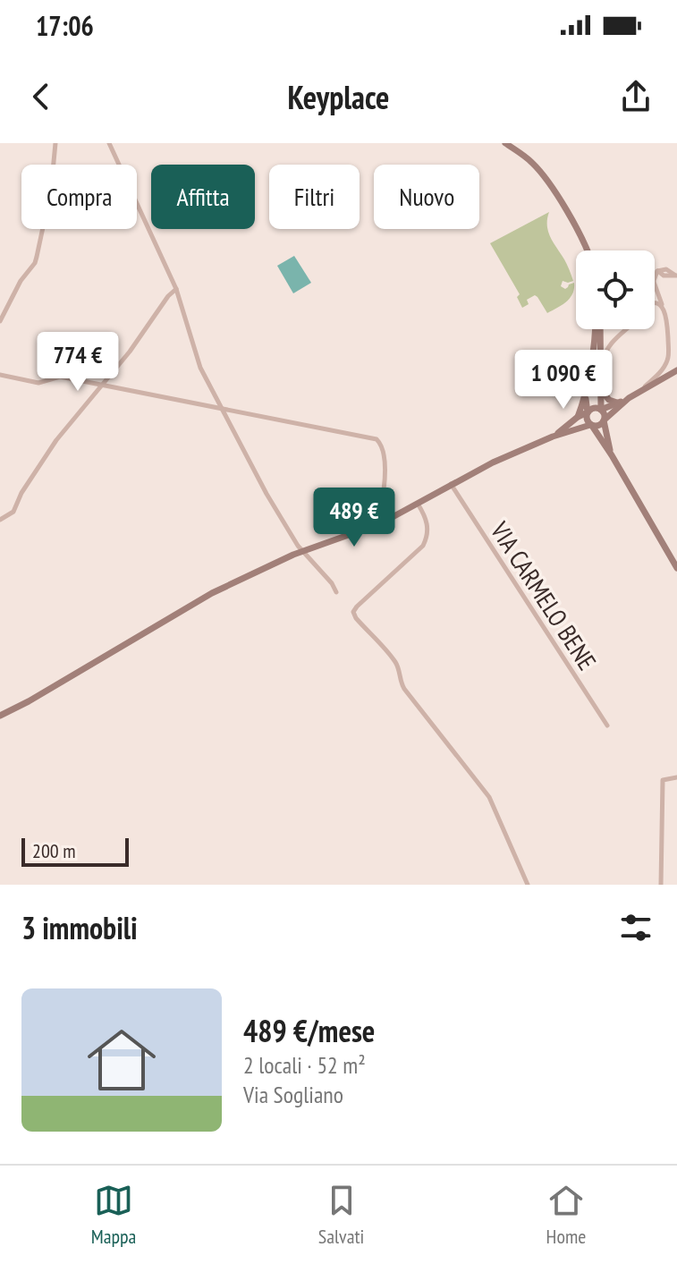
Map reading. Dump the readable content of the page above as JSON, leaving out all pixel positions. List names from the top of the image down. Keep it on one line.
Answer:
{"streets":{"street":["VIA CARMELO BENE"]},"scale_bar":"200 m","page":{"status":"17:06","header":"Keyplace","chip":["Compra","Affitta","Filtri","Nuovo"],"price":["774 €","1 090 €","489 €"],"scale":"200 m","heading":"3 immobili","list":[{"name":"489 €/mese","note":"2 locali · 52 m² · Via Sogliano"}],"tabs":["Mappa","Salvati","Home"]}}
